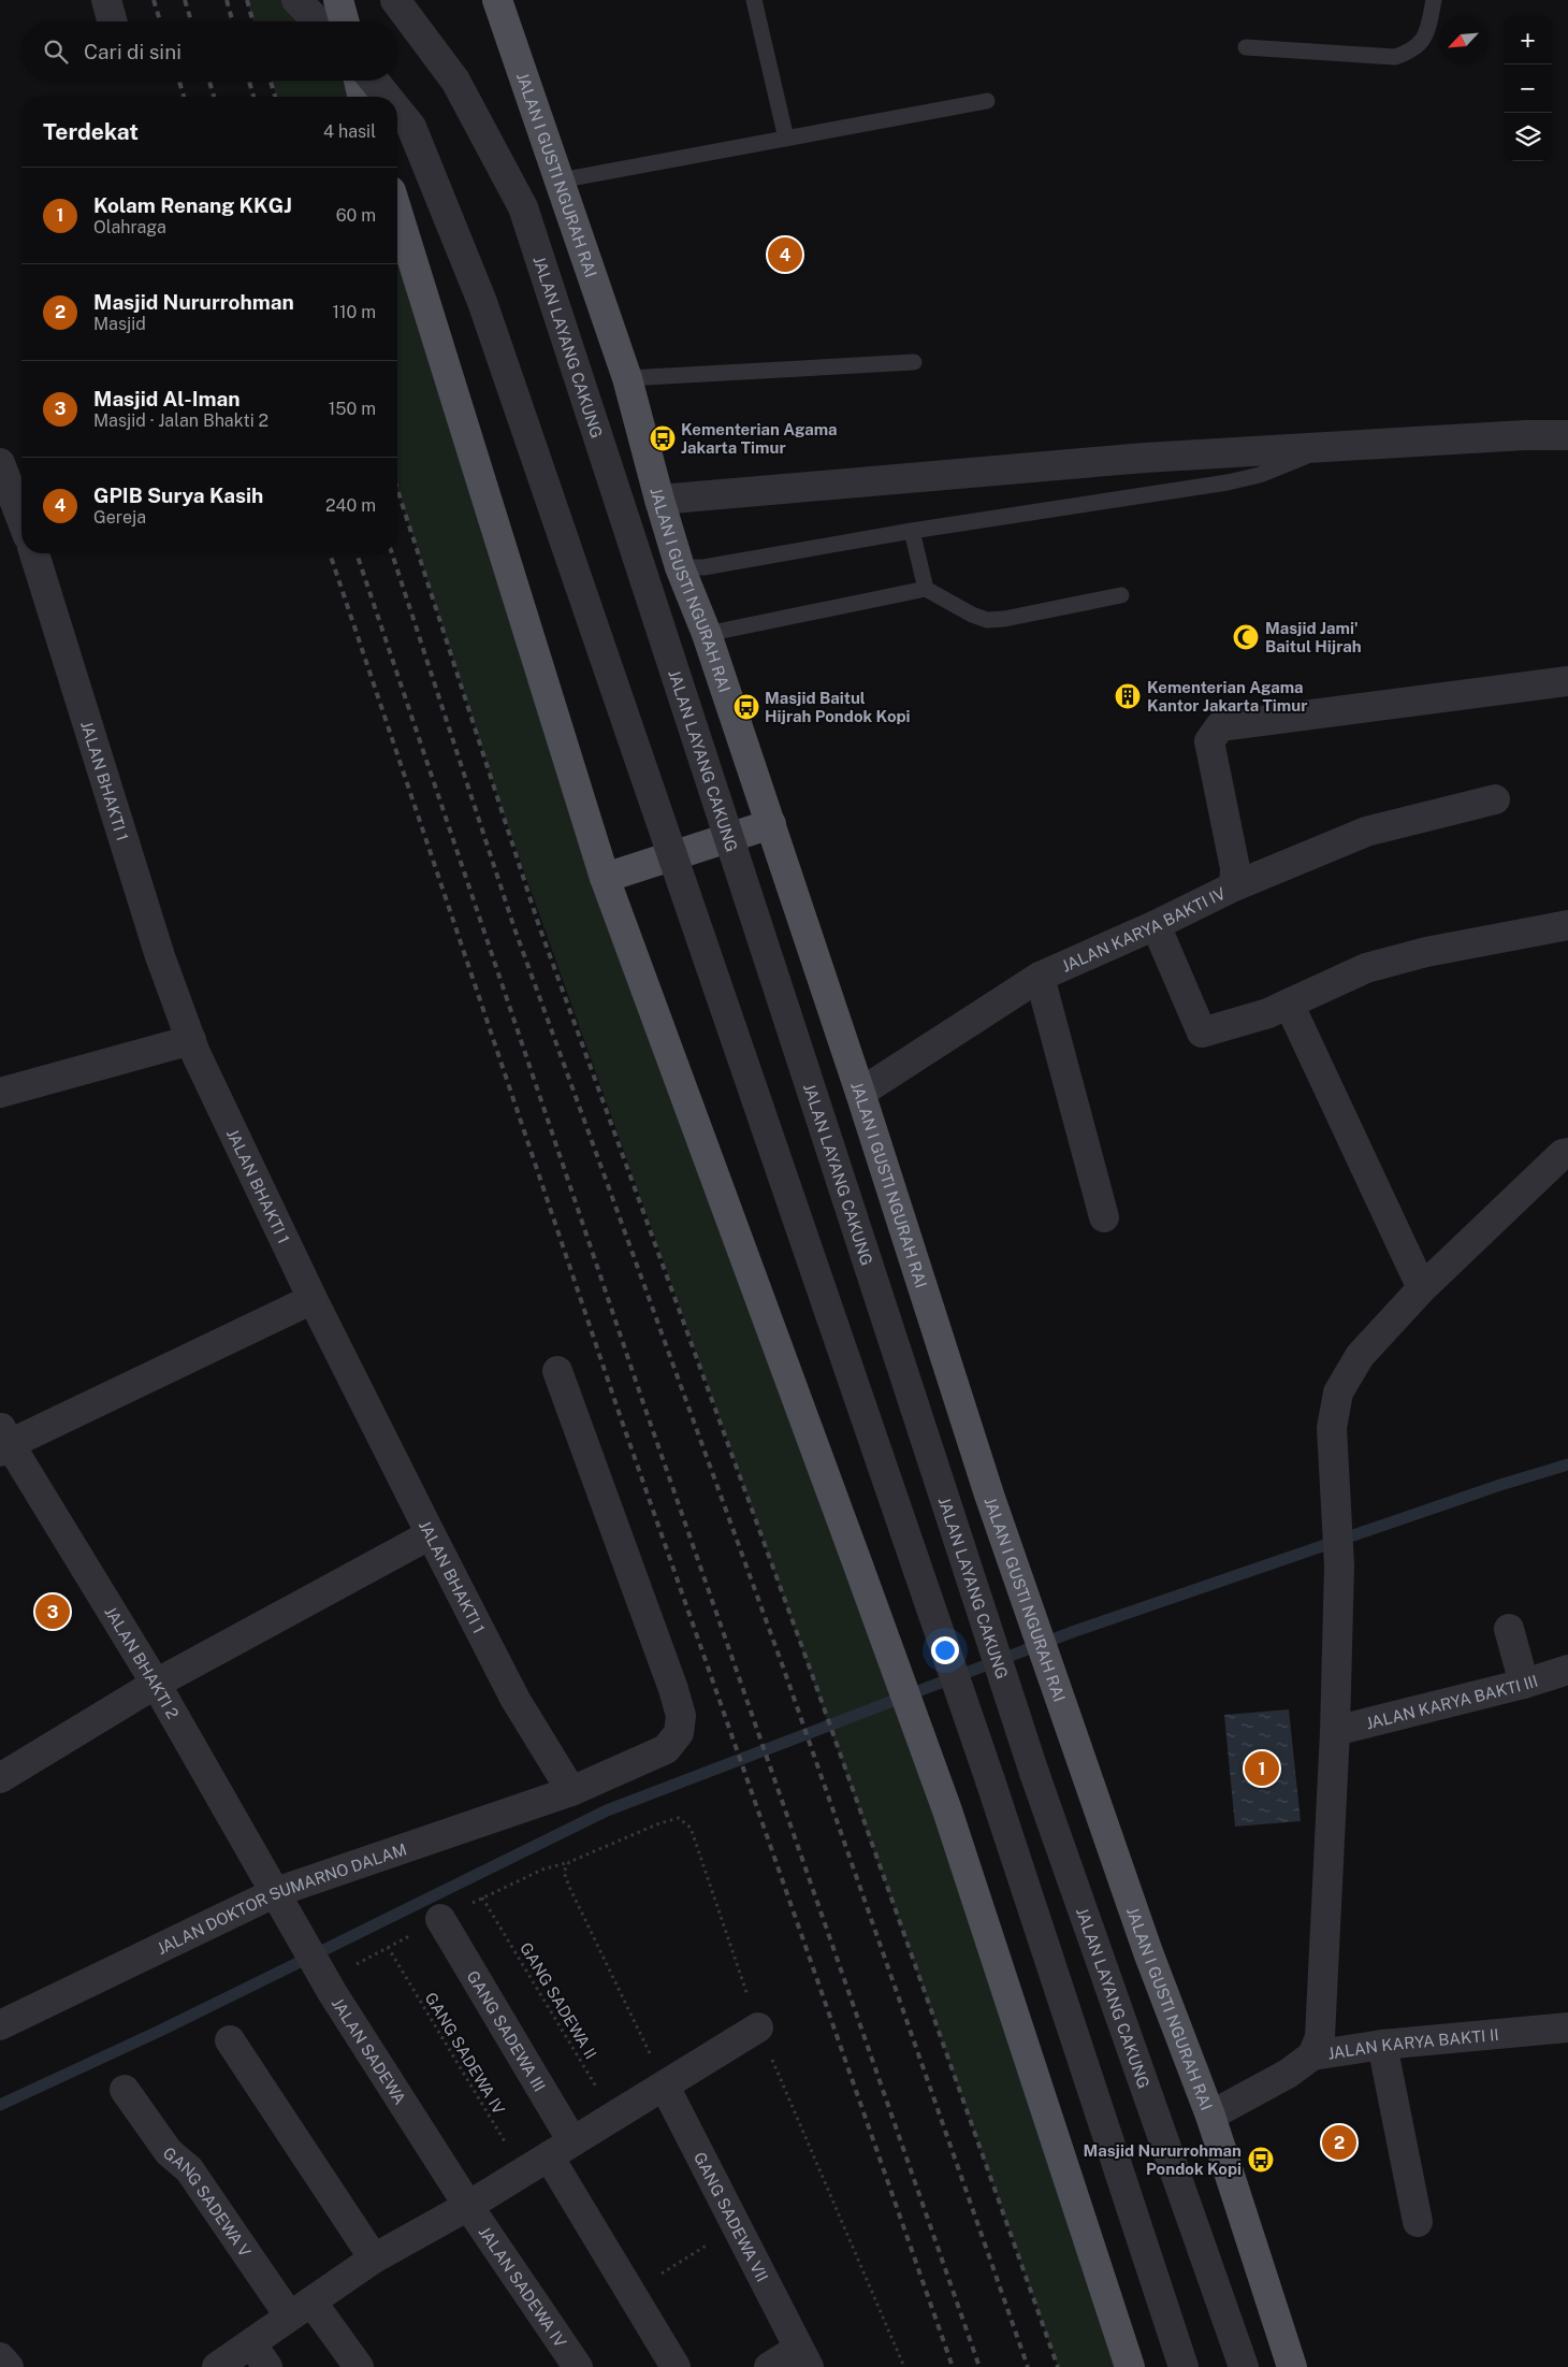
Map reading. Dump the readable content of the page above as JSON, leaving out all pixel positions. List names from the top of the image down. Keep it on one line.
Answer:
{"streets":{"main road":["JALAN I GUSTI NGURAH RAI"],"street":["JALAN LAYANG CAKUNG","JALAN BHAKTI 1","JALAN KARYA BAKTI IV","JALAN BHAKTI 2","JALAN KARYA BAKTI III","JALAN DOKTOR SUMARNO DALAM","GANG SADEWA III","JALAN KARYA BAKTI II","JALAN SADEWA","GANG SADEWA V","GANG SADEWA VII","JALAN SADEWA IV"],"path":["GANG SADEWA II","GANG SADEWA IV"]},"crossings":[["JALAN I GUSTI NGURAH RAI","JALAN KARYA BAKTI IV"],["JALAN I GUSTI NGURAH RAI","JALAN KARYA BAKTI II"],["JALAN BHAKTI 1","JALAN DOKTOR SUMARNO DALAM"],["JALAN BHAKTI 2","JALAN DOKTOR SUMARNO DALAM"],["JALAN BHAKTI 2","JALAN SADEWA"],["JALAN DOKTOR SUMARNO DALAM","JALAN SADEWA"],["JALAN SADEWA","JALAN SADEWA IV"]],"places":{"bus stop":["Kementerian Agama Jakarta Timur","Masjid Baitul Hijrah Pondok Kopi","Masjid Nururrohman Pondok Kopi"],"mosque":["Masjid Jami' Baitul Hijrah"],"building":["Kementerian Agama Kantor Jakarta Timur"]},"north":"bottom left","page":{"map_buttons":["+","−"],"search":"Cari di sini","heading":["Terdekat","4 hasil"],"list":[{"mark":"1","name":"Kolam Renang KKGJ","note":"Olahraga","value":"60 m"},{"mark":"2","name":"Masjid Nururrohman","note":"Masjid","value":"110 m"},{"mark":"3","name":"Masjid Al-Iman","note":"Masjid · Jalan Bhakti 2","value":"150 m"},{"mark":"4","name":"GPIB Surya Kasih","note":"Gereja","value":"240 m"}],"pins":["4","3","1","2"]}}
